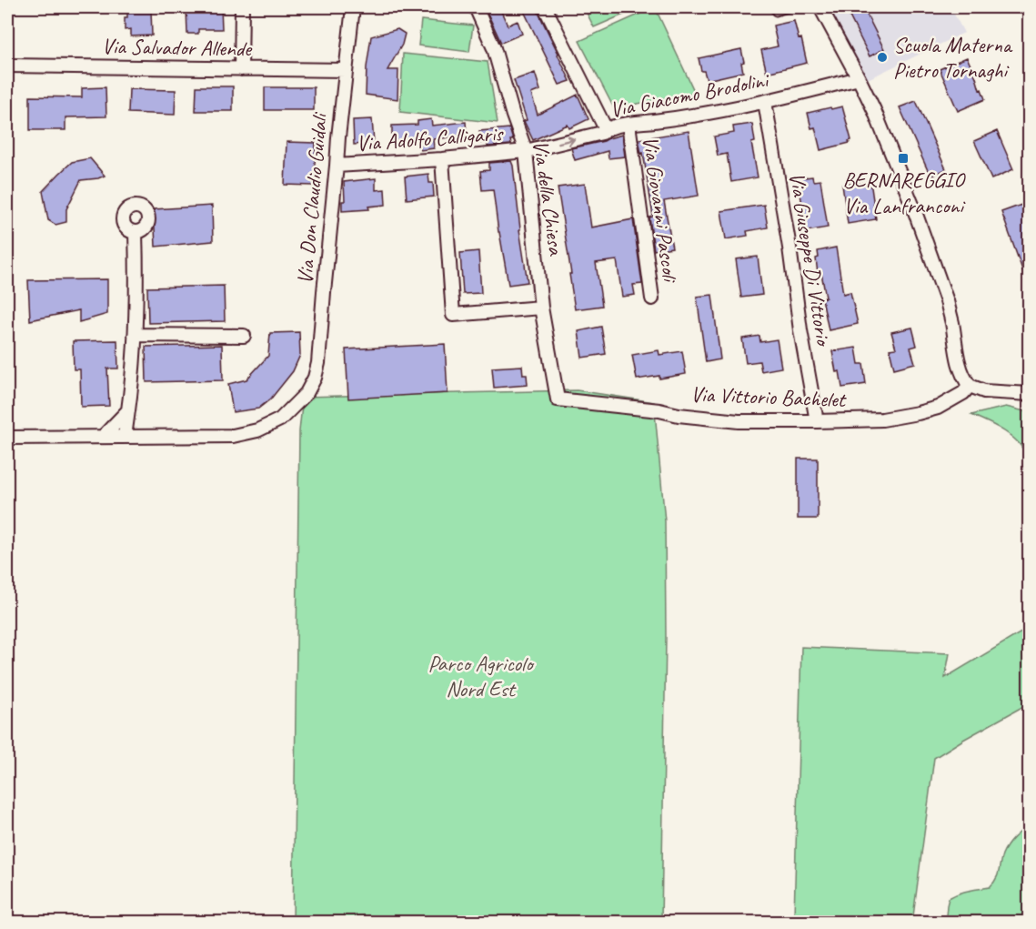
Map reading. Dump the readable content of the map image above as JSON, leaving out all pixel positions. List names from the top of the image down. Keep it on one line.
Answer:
{"streets":{"street":["Via Salvador Allende","Via Giacomo Brodolini","Via Adolfo Calligaris","Via della Chiesa","Via Don Claudio Guidali","Via Giovanni Pascoli","Via Giuseppe Di Vittorio","Via Vittorio Bachelet"]},"crossings":[["Via Salvador Allende","Via Don Claudio Guidali"],["Via Giacomo Brodolini","Via Adolfo Calligaris"],["Via Giacomo Brodolini","Via della Chiesa"],["Via Giacomo Brodolini","Via Giovanni Pascoli"],["Via Giacomo Brodolini","Via Giuseppe Di Vittorio"],["Via Adolfo Calligaris","Via della Chiesa"],["Via Adolfo Calligaris","Via Don Claudio Guidali"],["Via della Chiesa","Via Vittorio Bachelet"],["Via Giuseppe Di Vittorio","Via Vittorio Bachelet"]],"parks":["Parco Agricolo Nord Est"],"places":{"other":["Scuola Materna Pietro Tornaghi"],"transit":["BERNAREGGIO Via Lanfranconi"]}}
